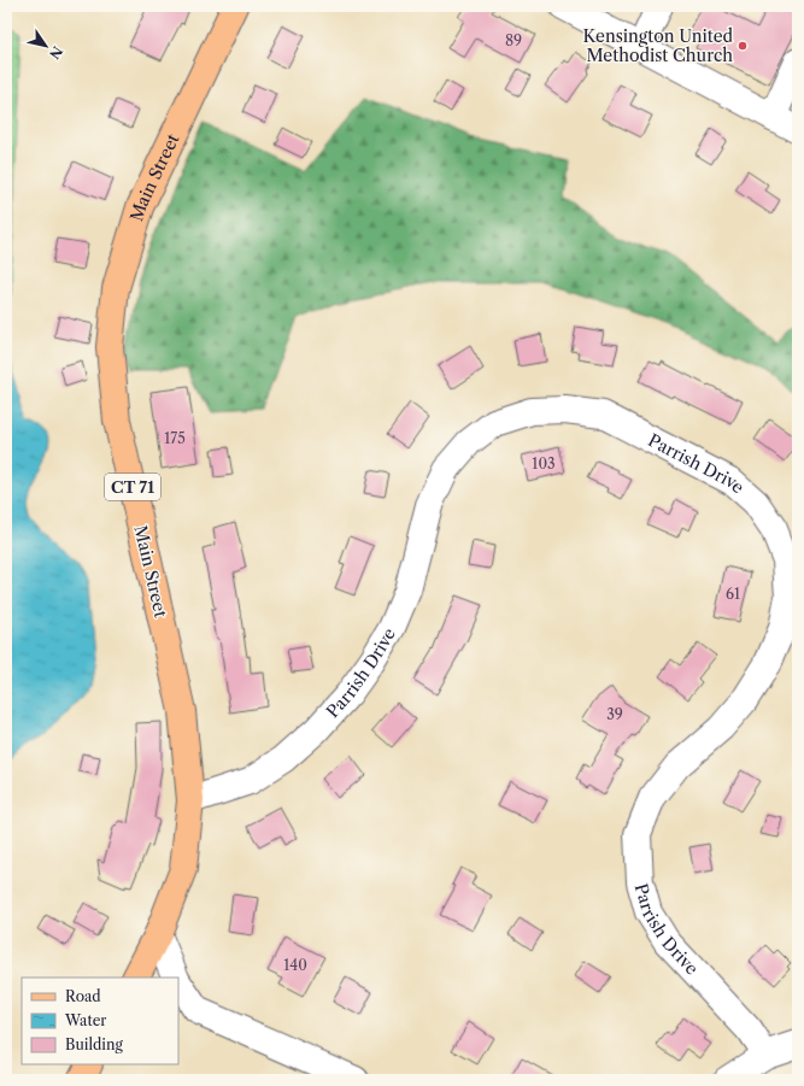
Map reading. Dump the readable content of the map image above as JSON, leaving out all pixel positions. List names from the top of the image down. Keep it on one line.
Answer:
{"streets":{"main road":["Main Street","CT 71"],"street":["Parrish Drive"]},"crossings":[["Main Street","Parrish Drive"]],"places":["Kensington United Methodist Church"],"house_numbers":["89","175","103","61","39","140"],"legend":["Road","Water","Building"],"north":"bottom right"}
